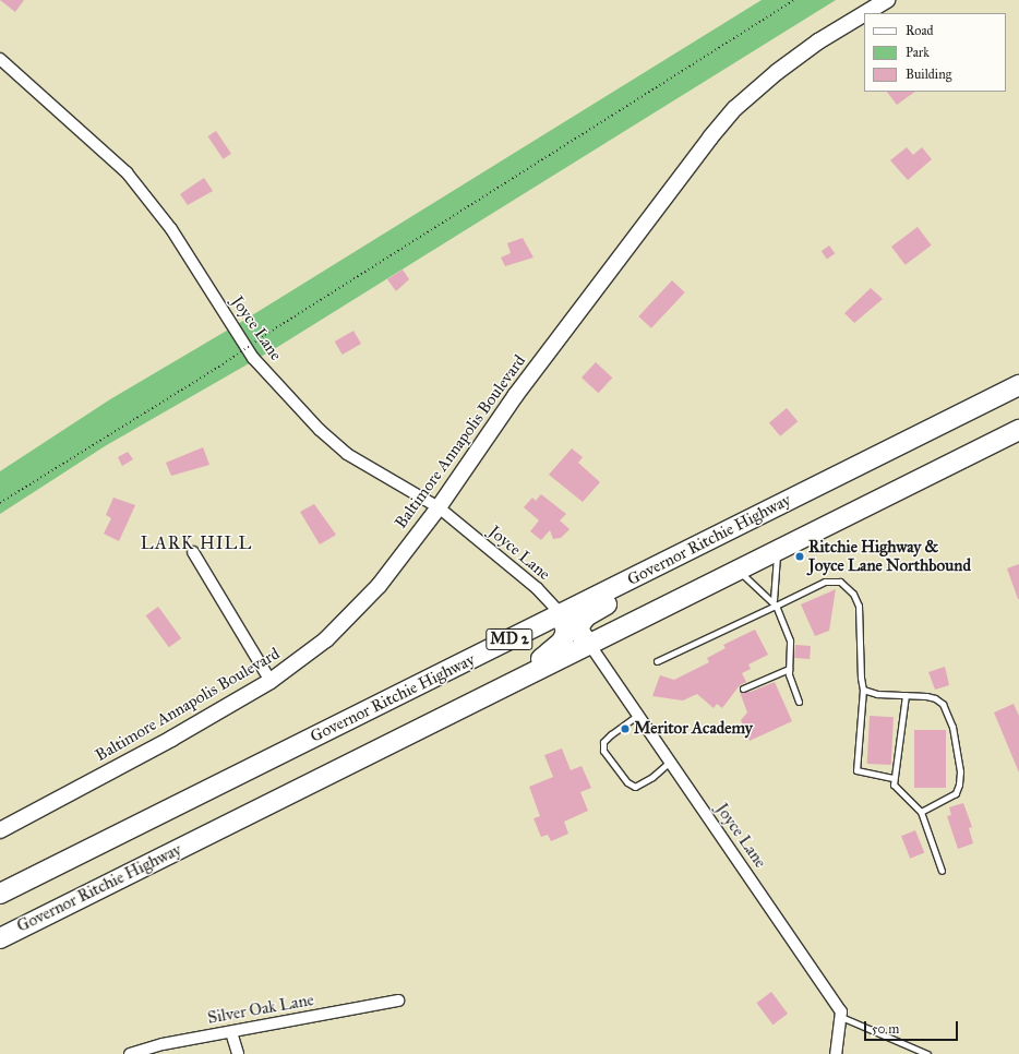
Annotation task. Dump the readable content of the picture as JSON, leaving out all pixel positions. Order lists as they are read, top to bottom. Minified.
{"streets":{"highway":["Governor Ritchie Highway","MD 2"],"street":["Joyce Lane","Baltimore Annapolis Boulevard","Silver Oak Lane"]},"crossings":[["Joyce Lane","Baltimore Annapolis Boulevard"],["Joyce Lane","Governor Ritchie Highway"]],"districts":["LARK HILL"],"places":["Ritchie Highway & Joyce Lane Northbound","Meritor Academy"],"legend":["Road","Park","Building"],"scale_bar":"50 m"}
